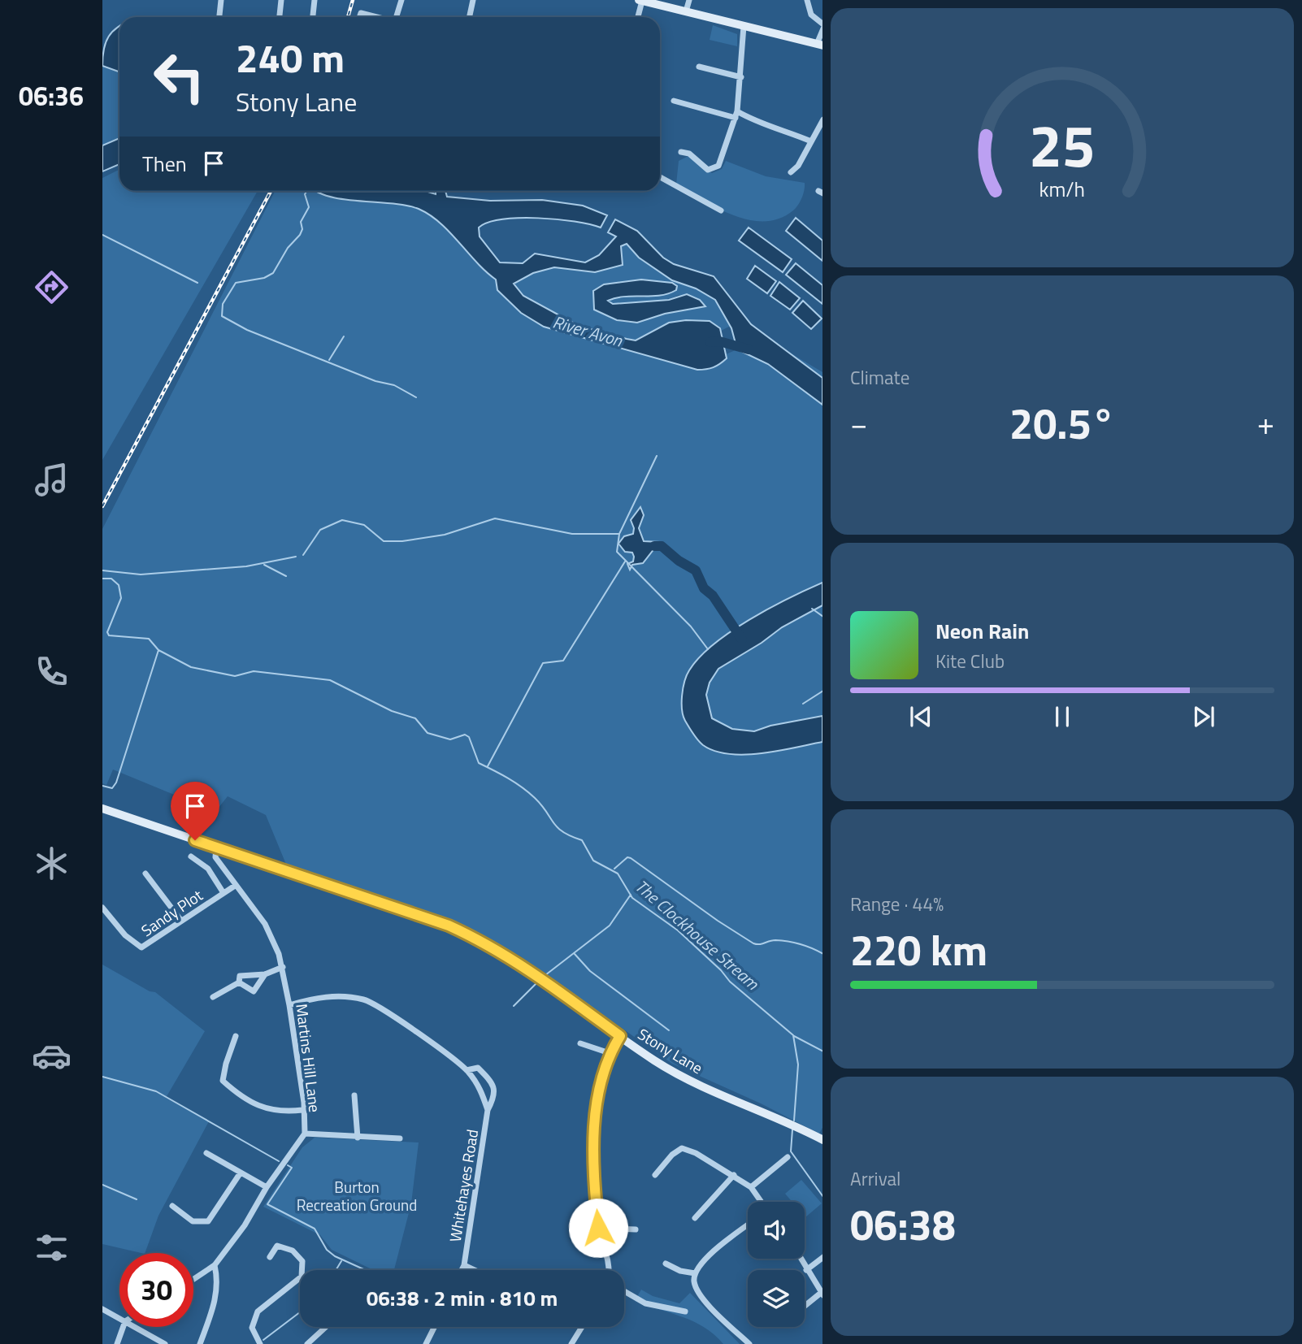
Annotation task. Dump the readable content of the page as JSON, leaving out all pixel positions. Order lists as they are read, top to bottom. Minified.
{"streets":{"main road":["Stony Lane"],"street":["Sandy Plot","Martins Hill Lane","Whitehayes Road"]},"crossings":[["Sandy Plot","Martins Hill Lane"],["Stony Lane","Martins Hill Lane"],["Martins Hill Lane","Whitehayes Road"]],"water":["River Avon","The Clockhouse Stream"],"parks":["Burton Recreation Ground"],"page":{"tabs":"06:36","turn":["240 m","Stony Lane"],"then":"Then","tile":["Climate",["Range · 44%","220 km"],["Arrival","06:38"]],"heat":["−","20.5°","+"],"song":["Neon Rain","Kite Club"],"limit":"30","trip":"06:38 · 2 min · 810 m","gauge":["25","km/h"]}}
